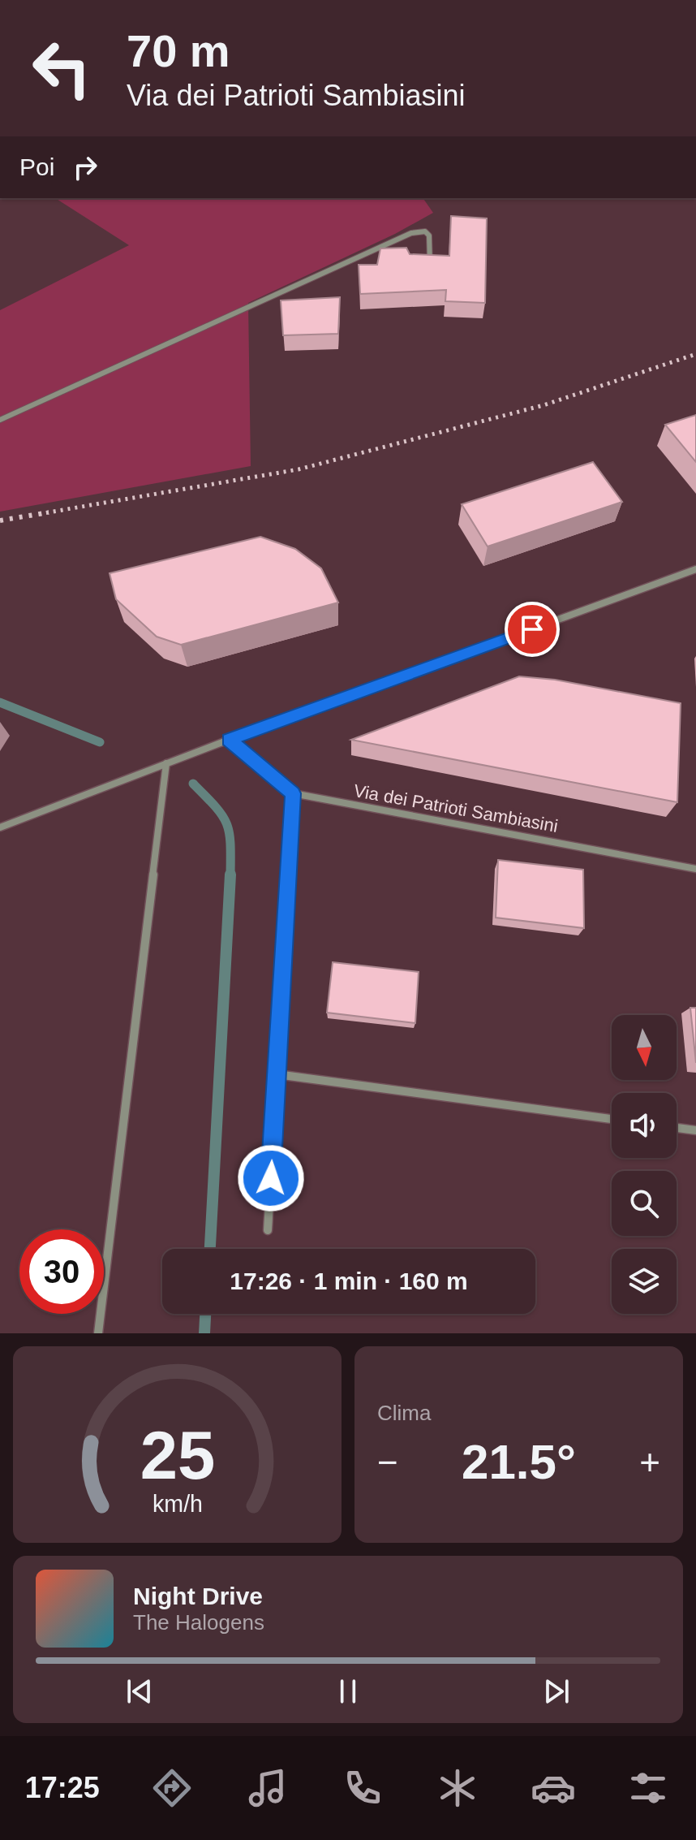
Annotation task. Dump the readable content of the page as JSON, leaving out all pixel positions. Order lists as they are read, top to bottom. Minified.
{"streets":{"street":["Via dei Patrioti Sambiasini"]},"north":"bottom","page":{"turn":["70 m","Via dei Patrioti Sambiasini"],"then":"Poi","limit":"30","trip":"17:26 · 1 min · 160 m","tile":"Clima","heat":["−","21.5°","+"],"song":["Night Drive","The Halogens"],"tabs":"17:25","gauge":["25","km/h"]}}
